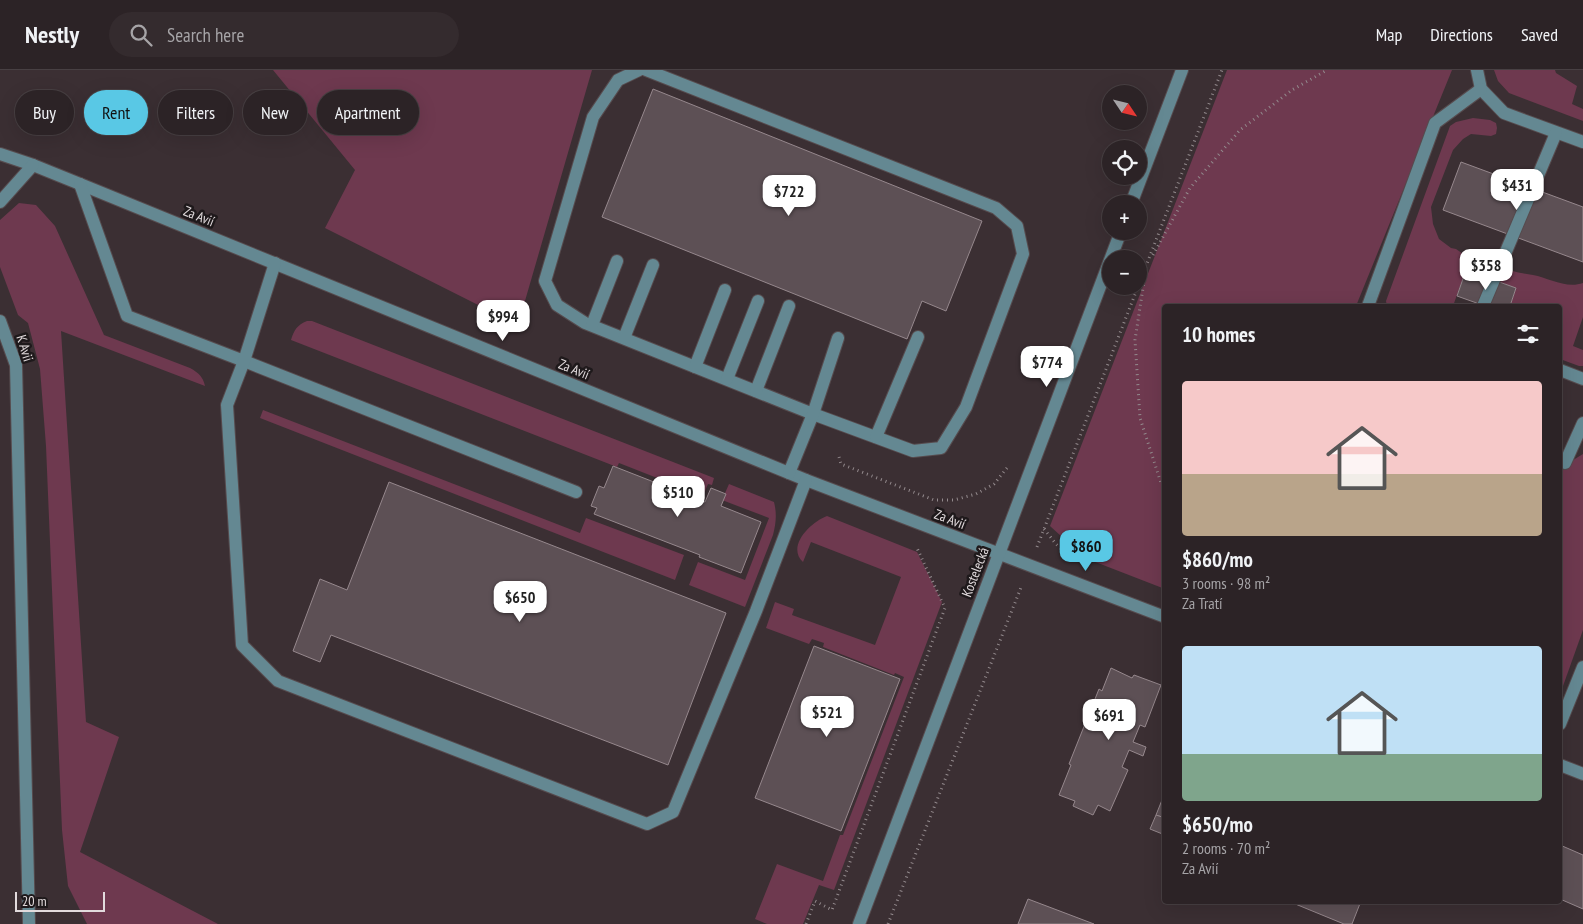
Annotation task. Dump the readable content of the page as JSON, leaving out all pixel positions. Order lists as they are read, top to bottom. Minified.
{"streets":{"street":["Za Avií","K Avii","Kostelecká"]},"crossings":[["Za Avií","Kostelecká"]],"scale_bar":"20 m","north":"bottom right","page":{"header":"Nestly","search":"Search here","nav":["Map","Directions","Saved"],"map_buttons":["+","−"],"chip":["Buy","Rent","Filters","New","Apartment"],"price":["$431","$722","$358","$994","$774","$510","$860","$650","$521","$691"],"heading":"10 homes","list":[{"name":"$860/mo","note":"3 rooms · 98 m² · Za Tratí"},{"name":"$650/mo","note":"2 rooms · 70 m² · Za Avií"}],"scale":"20 m"}}
